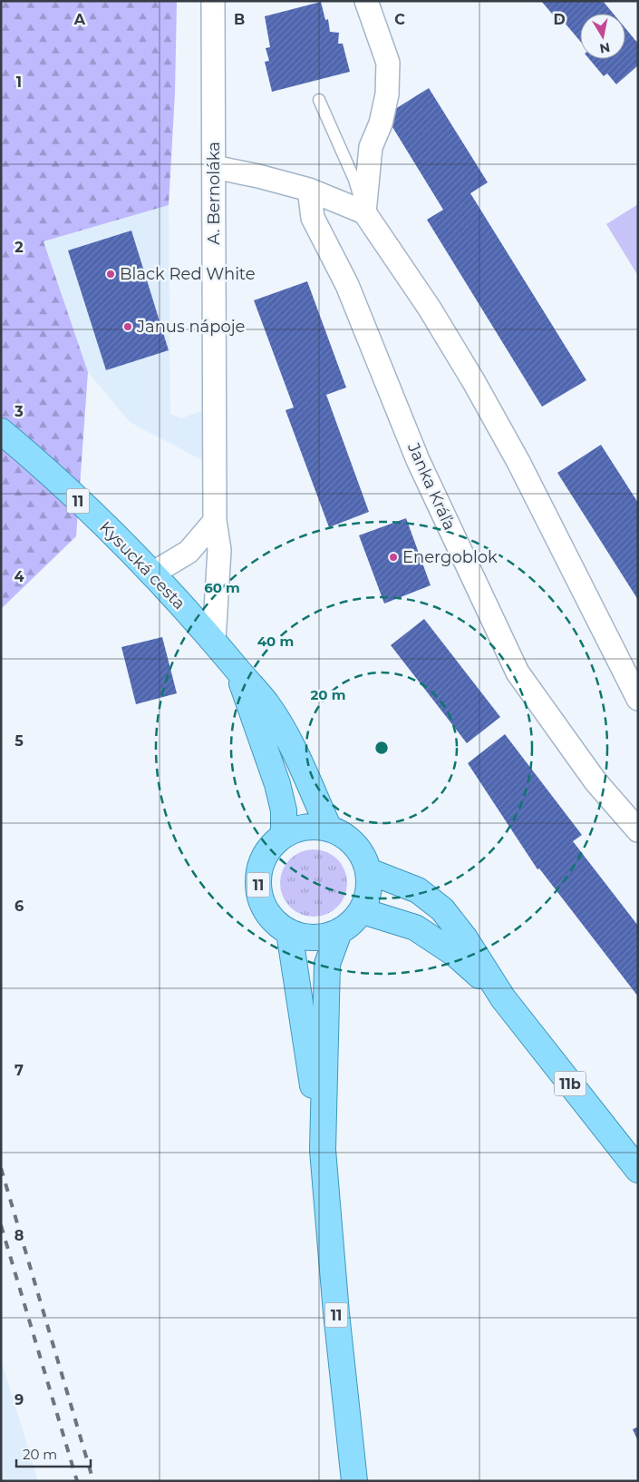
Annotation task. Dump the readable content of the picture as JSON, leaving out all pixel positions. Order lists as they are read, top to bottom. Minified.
{"streets":{"main road":["11","Kysucká cesta","11b"],"street":["A. Bernoláka","Janka Kráľa"]},"crossings":[["A. Bernoláka","Kysucká cesta"],["11","Kysucká cesta"],["11","11b"],["Kysucká cesta","11b"]],"places":["Black Red White","Janus nápoje","Energoblok"],"scale_bar":"20 m","north":"bottom","grid":{"columns":["A","B","C","D"],"rows":["1","2","3","4","5","6","7","8","9"]},"rings":["60 m","40 m","20 m"]}
